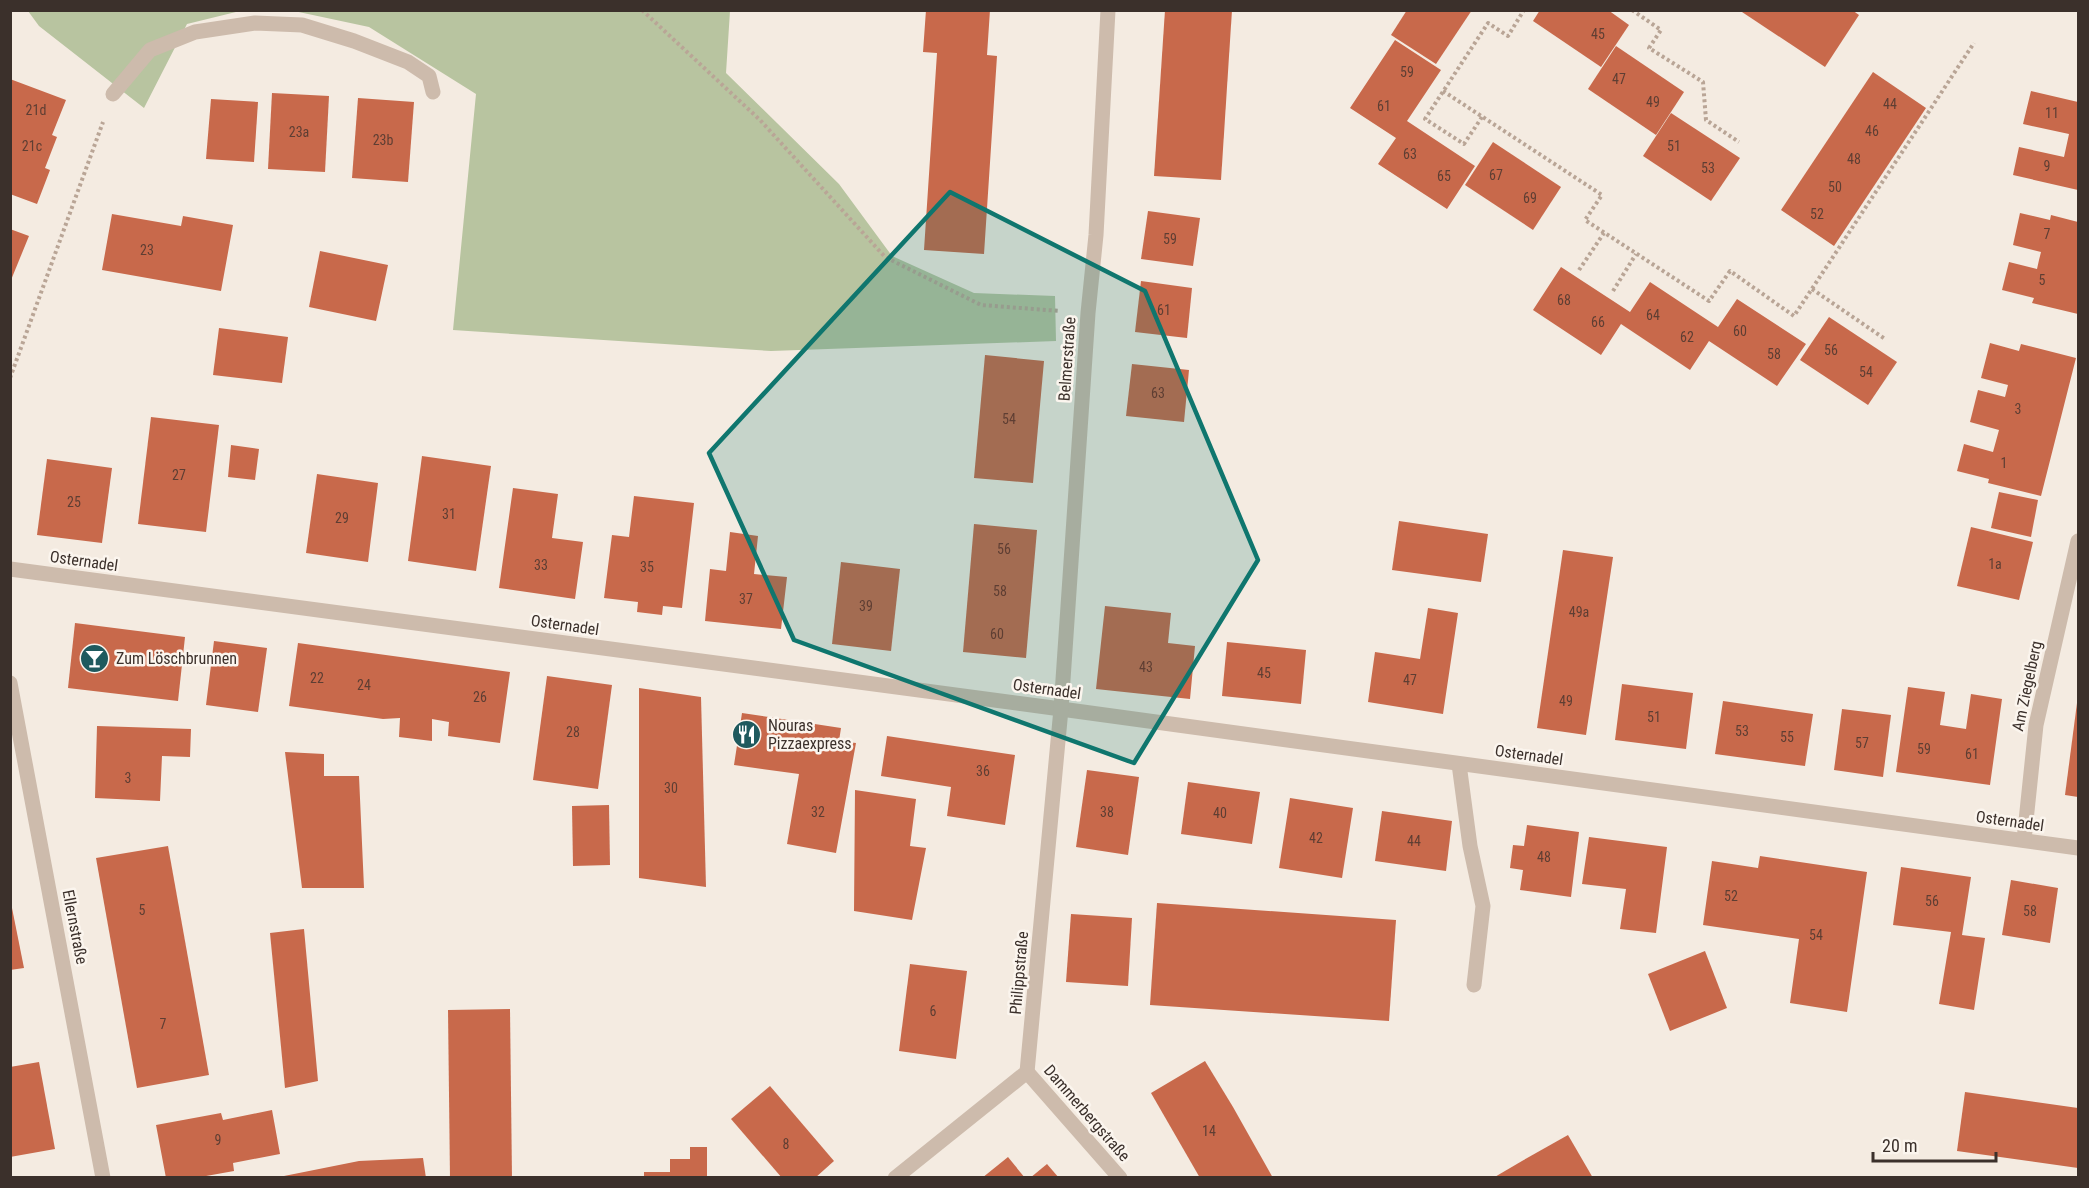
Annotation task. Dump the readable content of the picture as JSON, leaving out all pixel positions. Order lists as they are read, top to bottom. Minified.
{"streets":{"street":["Belmerstraße","Osternadel","Am Ziegelberg","Ellernstraße","Philippstraße","Dammerbergstraße"]},"crossings":[["Belmerstraße","Osternadel"],["Belmerstraße","Philippstraße"],["Osternadel","Am Ziegelberg"],["Osternadel","Philippstraße"],["Philippstraße","Dammerbergstraße"]],"places":{"bar":["Zum Löschbrunnen"],"restaurant":["Nouras Pizzaexpress"]},"house_numbers":["45","59","47","49","44","61","21d","11","46","23a","23b","21c","51","63","48","9","53","67","65","50","69","52","7","59","23","5","68","61","64","66","60","62","56","58","54","63","3","54","1","27","25","31","29","56","1a","33","35","58","37","39","49a","60","43","45","22","47","24","26","49","51","53","28","55","57","59","61","36","3","30","32","38","40","42","44","48","52","56","5","58","54","6","7","14","9","8"],"scale_bar":"20 m"}
